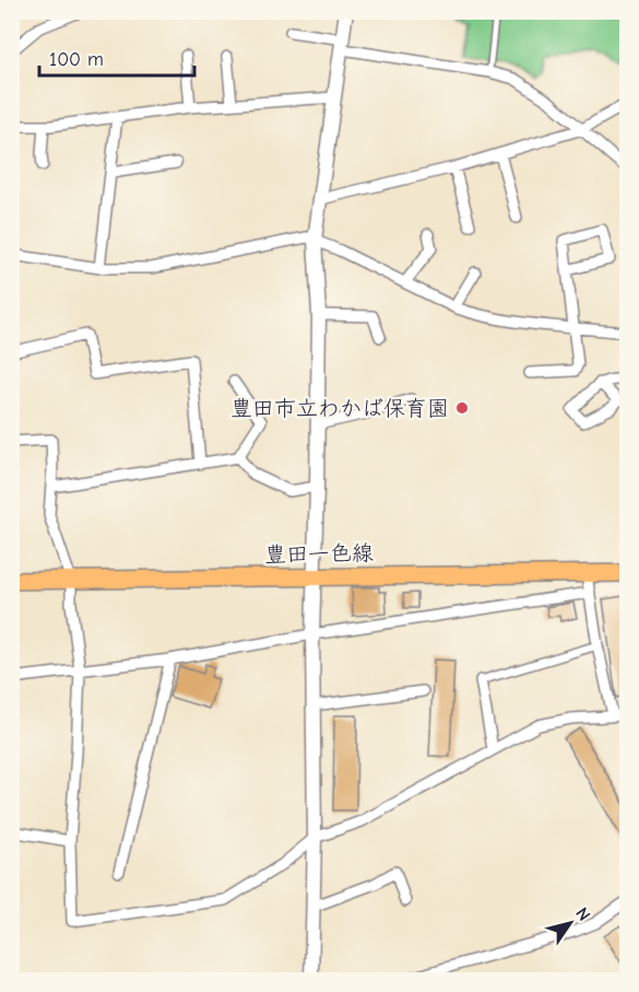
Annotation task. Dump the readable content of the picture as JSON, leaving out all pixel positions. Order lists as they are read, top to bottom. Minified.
{"streets":{"main road":["豊田一色線"]},"places":["豊田市立わかば保育園"],"scale_bar":"100 m","north":"top right"}
